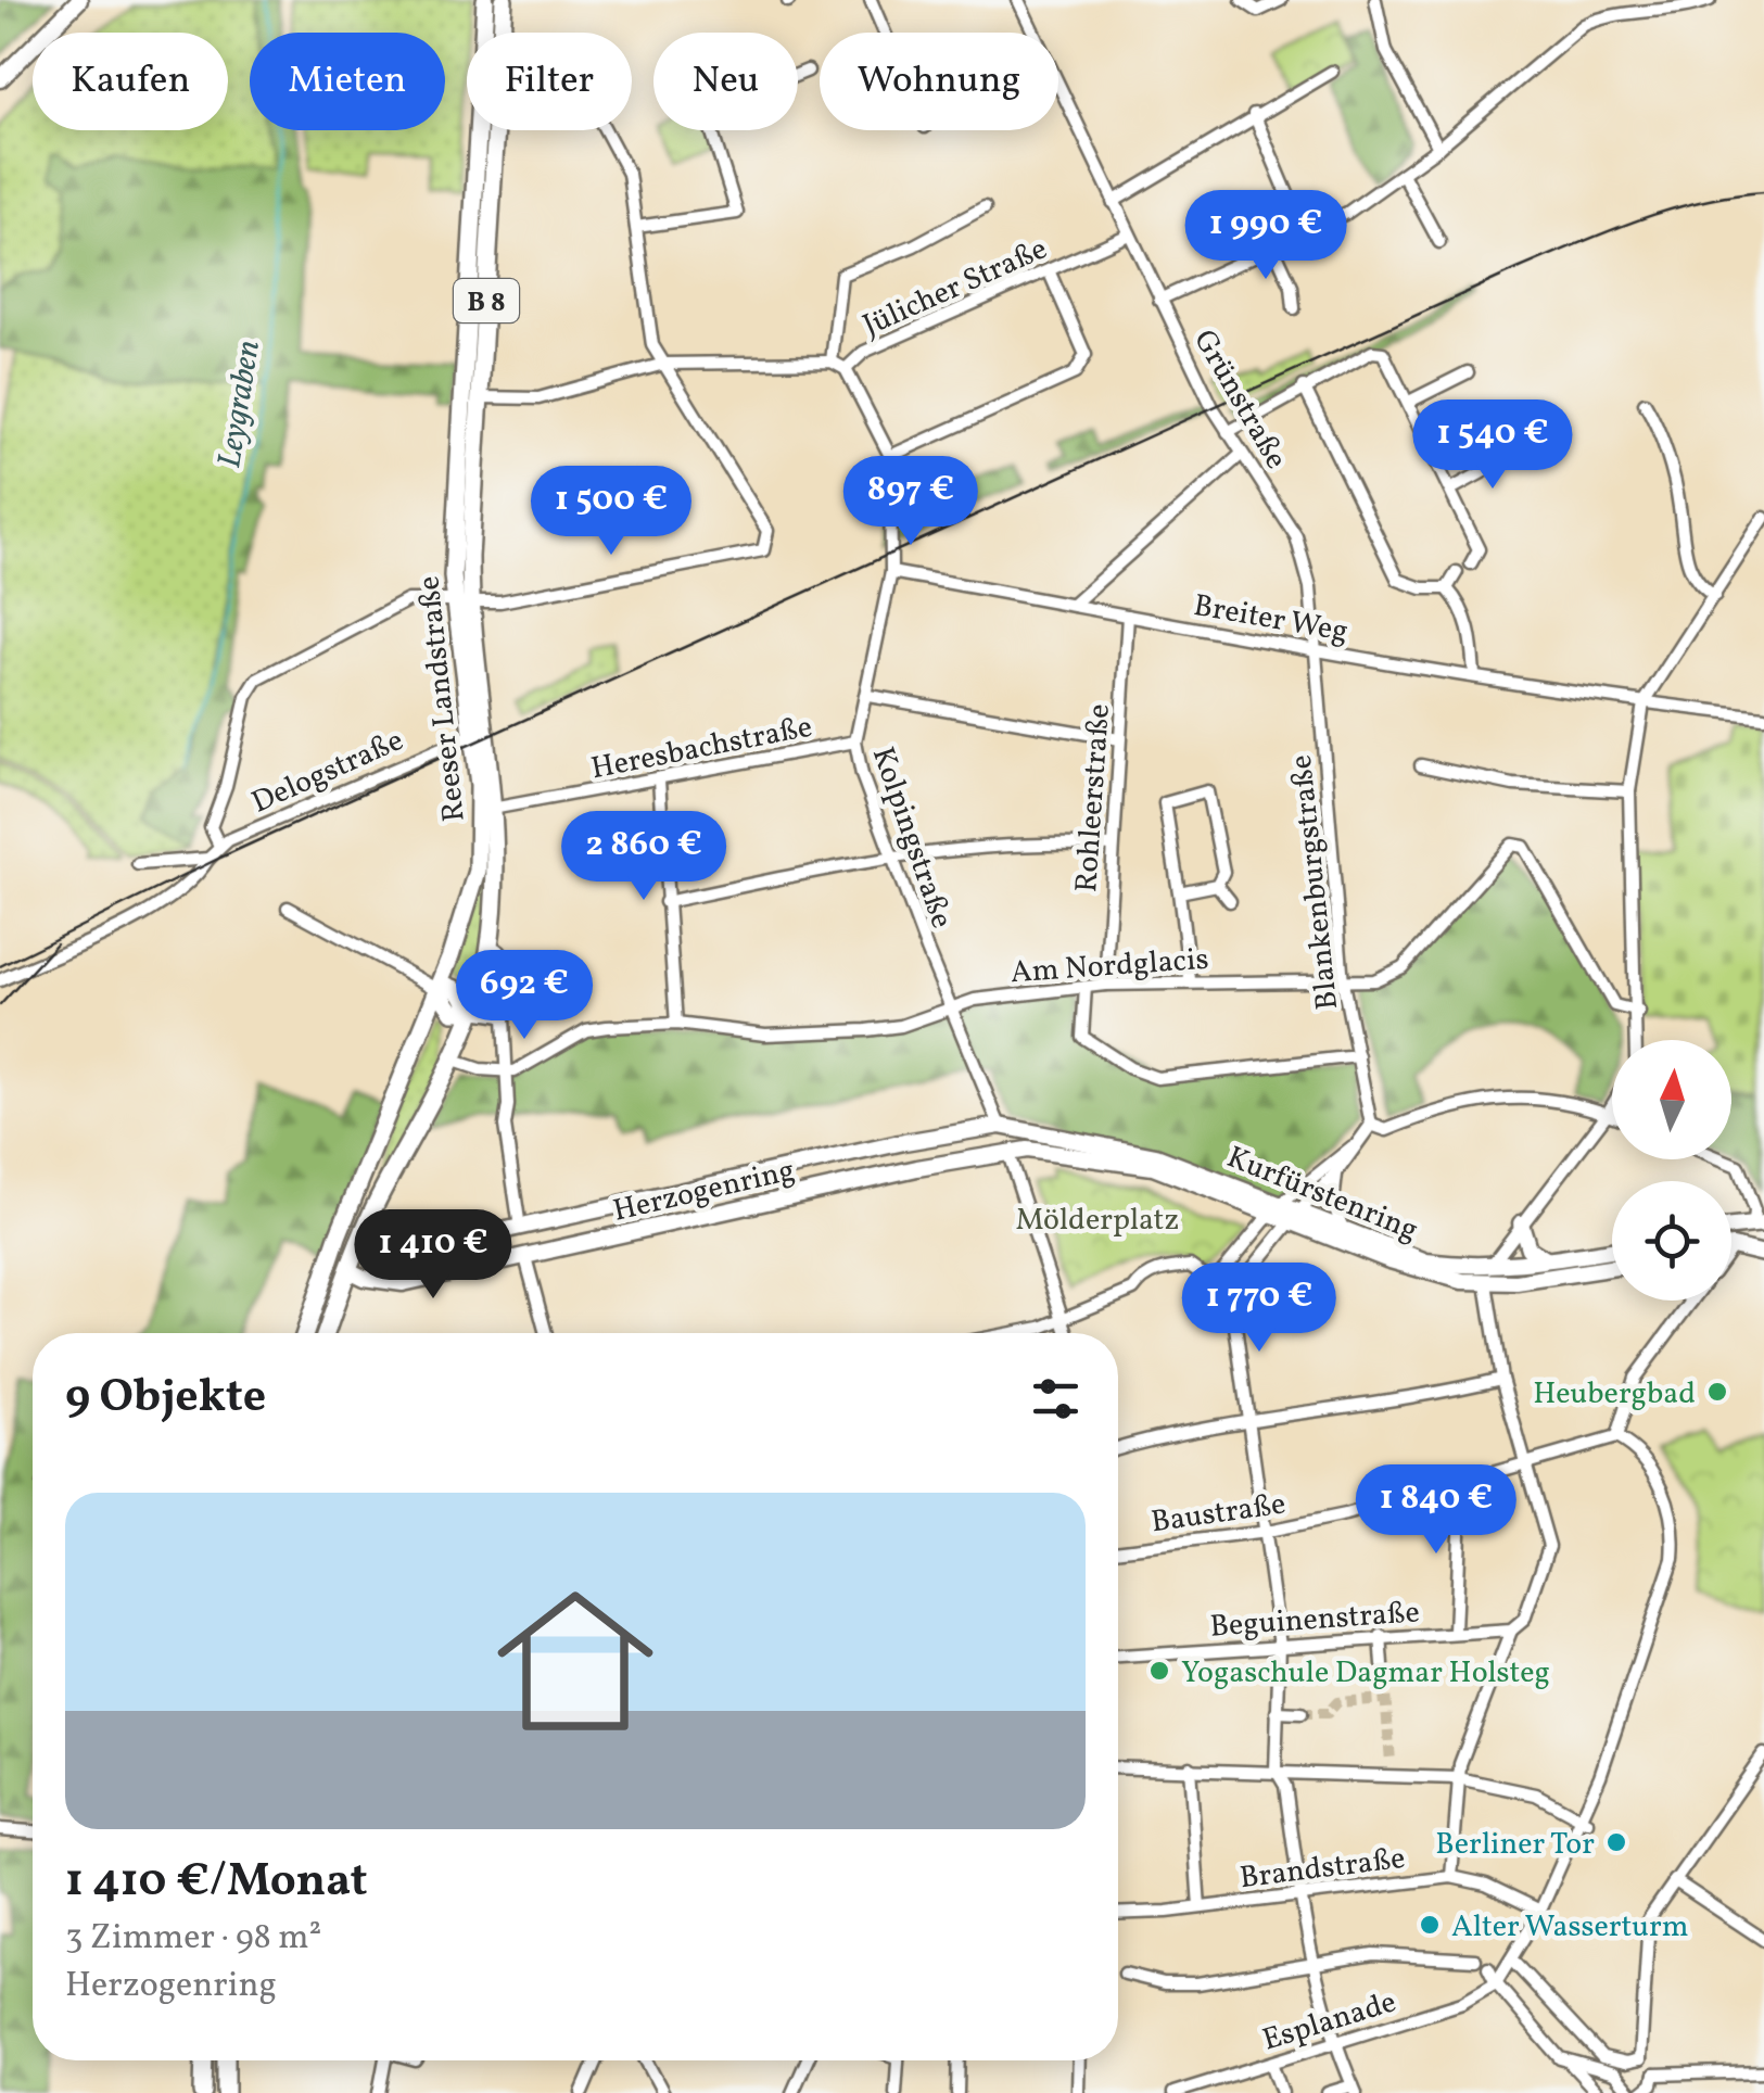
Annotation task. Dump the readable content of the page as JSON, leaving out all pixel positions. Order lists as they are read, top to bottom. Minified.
{"streets":{"main road":["B 8","Reeser Landstraße","Herzogenring","Kurfürstenring"],"street":["Jülicher Straße","Grünstraße","Breiter Weg","Heresbachstraße","Delogstraße","Rohleerstraße","Kolpingstraße","Blankenburgstraße","Am Nordglacis","Baustraße","Beguinenstraße","Brandstraße","Esplanade"]},"crossings":[["Jülicher Straße","Grünstraße"],["Jülicher Straße","Reeser Landstraße"],["Jülicher Straße","Kolpingstraße"],["B 8","Reeser Landstraße"],["B 8","Herzogenring"],["Grünstraße","Breiter Weg"],["Grünstraße","Blankenburgstraße"],["Breiter Weg","Rohleerstraße"],["Breiter Weg","Kolpingstraße"],["Breiter Weg","Blankenburgstraße"],["Reeser Landstraße","Heresbachstraße"],["Reeser Landstraße","Delogstraße"],["Reeser Landstraße","Herzogenring"],["Heresbachstraße","Kolpingstraße"],["Rohleerstraße","Am Nordglacis"],["Kolpingstraße","Am Nordglacis"],["Kolpingstraße","Herzogenring"],["Kolpingstraße","Kurfürstenring"],["Blankenburgstraße","Am Nordglacis"],["Herzogenring","Kurfürstenring"]],"water":["Leygraben"],"parks":["Mölderplatz"],"places":["Heubergbad","Yogaschule Dagmar Holsteg","Berliner Tor","Alter Wasserturm"],"north":"top","page":{"chip":["Kaufen","Mieten","Filter","Neu","Wohnung"],"price":["1 990 €","1 540 €","897 €","1 500 €","2 860 €","692 €","1 410 €","1 770 €","1 840 €"],"heading":"9 Objekte","list":[{"name":"1 410 €/Monat","note":"3 Zimmer · 98 m² · Herzogenring"}]}}
